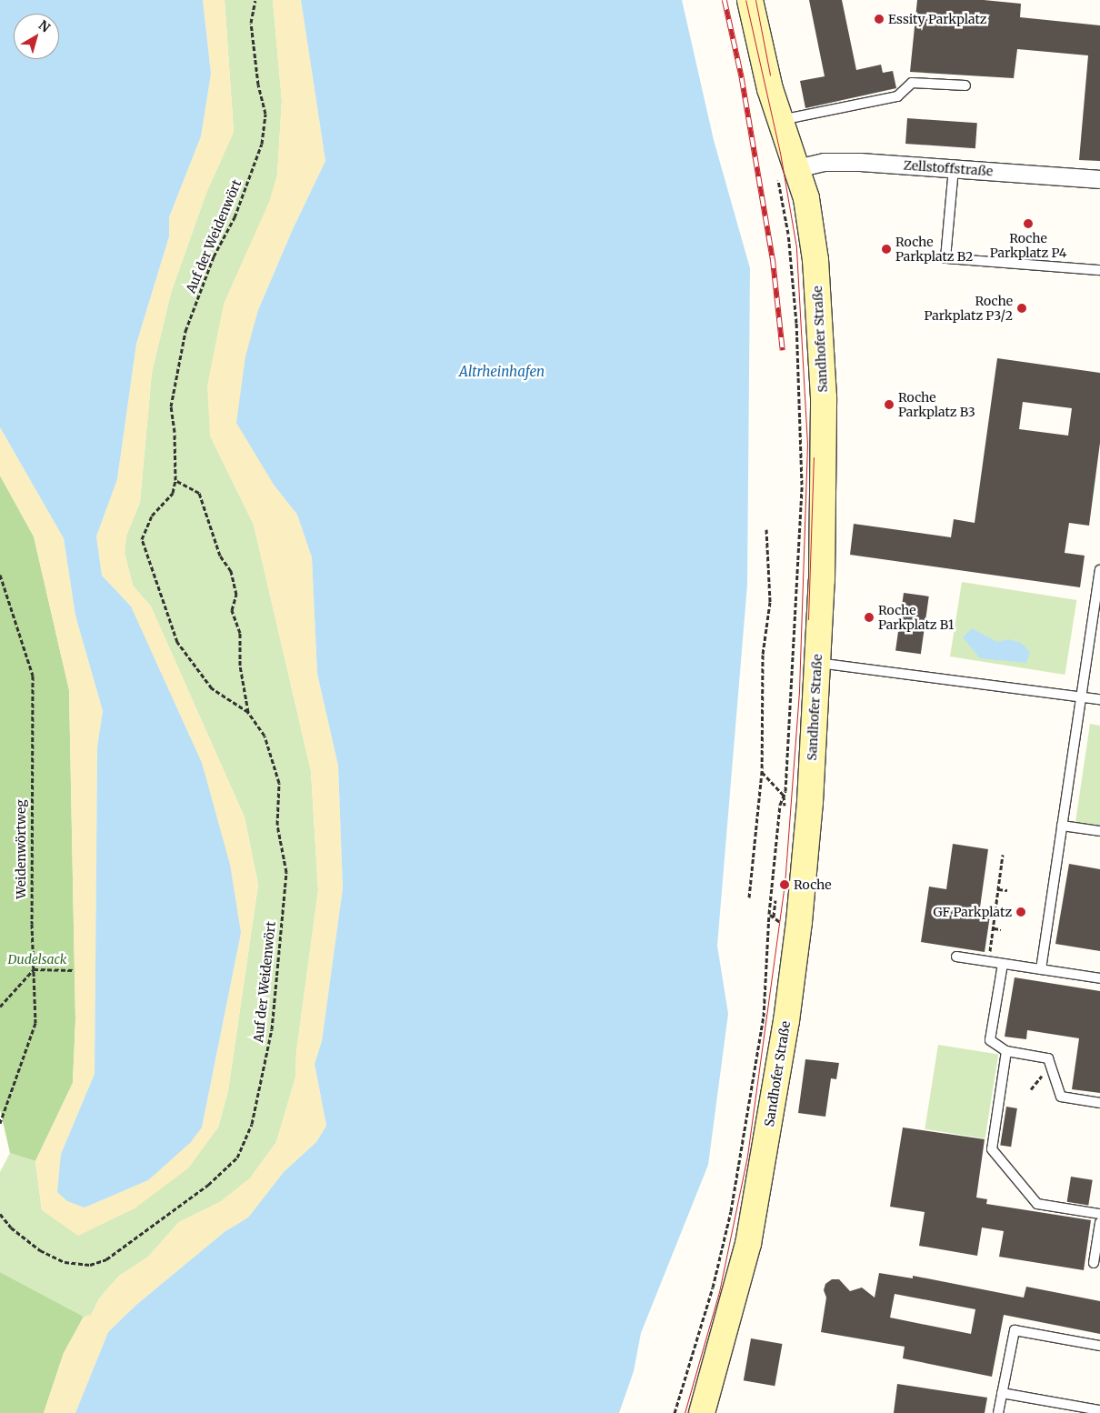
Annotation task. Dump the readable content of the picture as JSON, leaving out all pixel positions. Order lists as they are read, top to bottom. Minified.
{"streets":{"street":["Zellstoffstraße","Sandhofer Straße"],"path":["Auf der Weidenwört","Weidenwörtweg"]},"crossings":[["Zellstoffstraße","Sandhofer Straße"]],"water":["Altrheinhafen"],"parks":["Dudelsack"],"places":["Essity Parkplatz","Roche Parkplatz P4","Roche Parkplatz B2","Roche Parkplatz P3/2","Roche Parkplatz B3","Roche Parkplatz B1","Roche","GF Parkplatz"],"north":"top right"}
